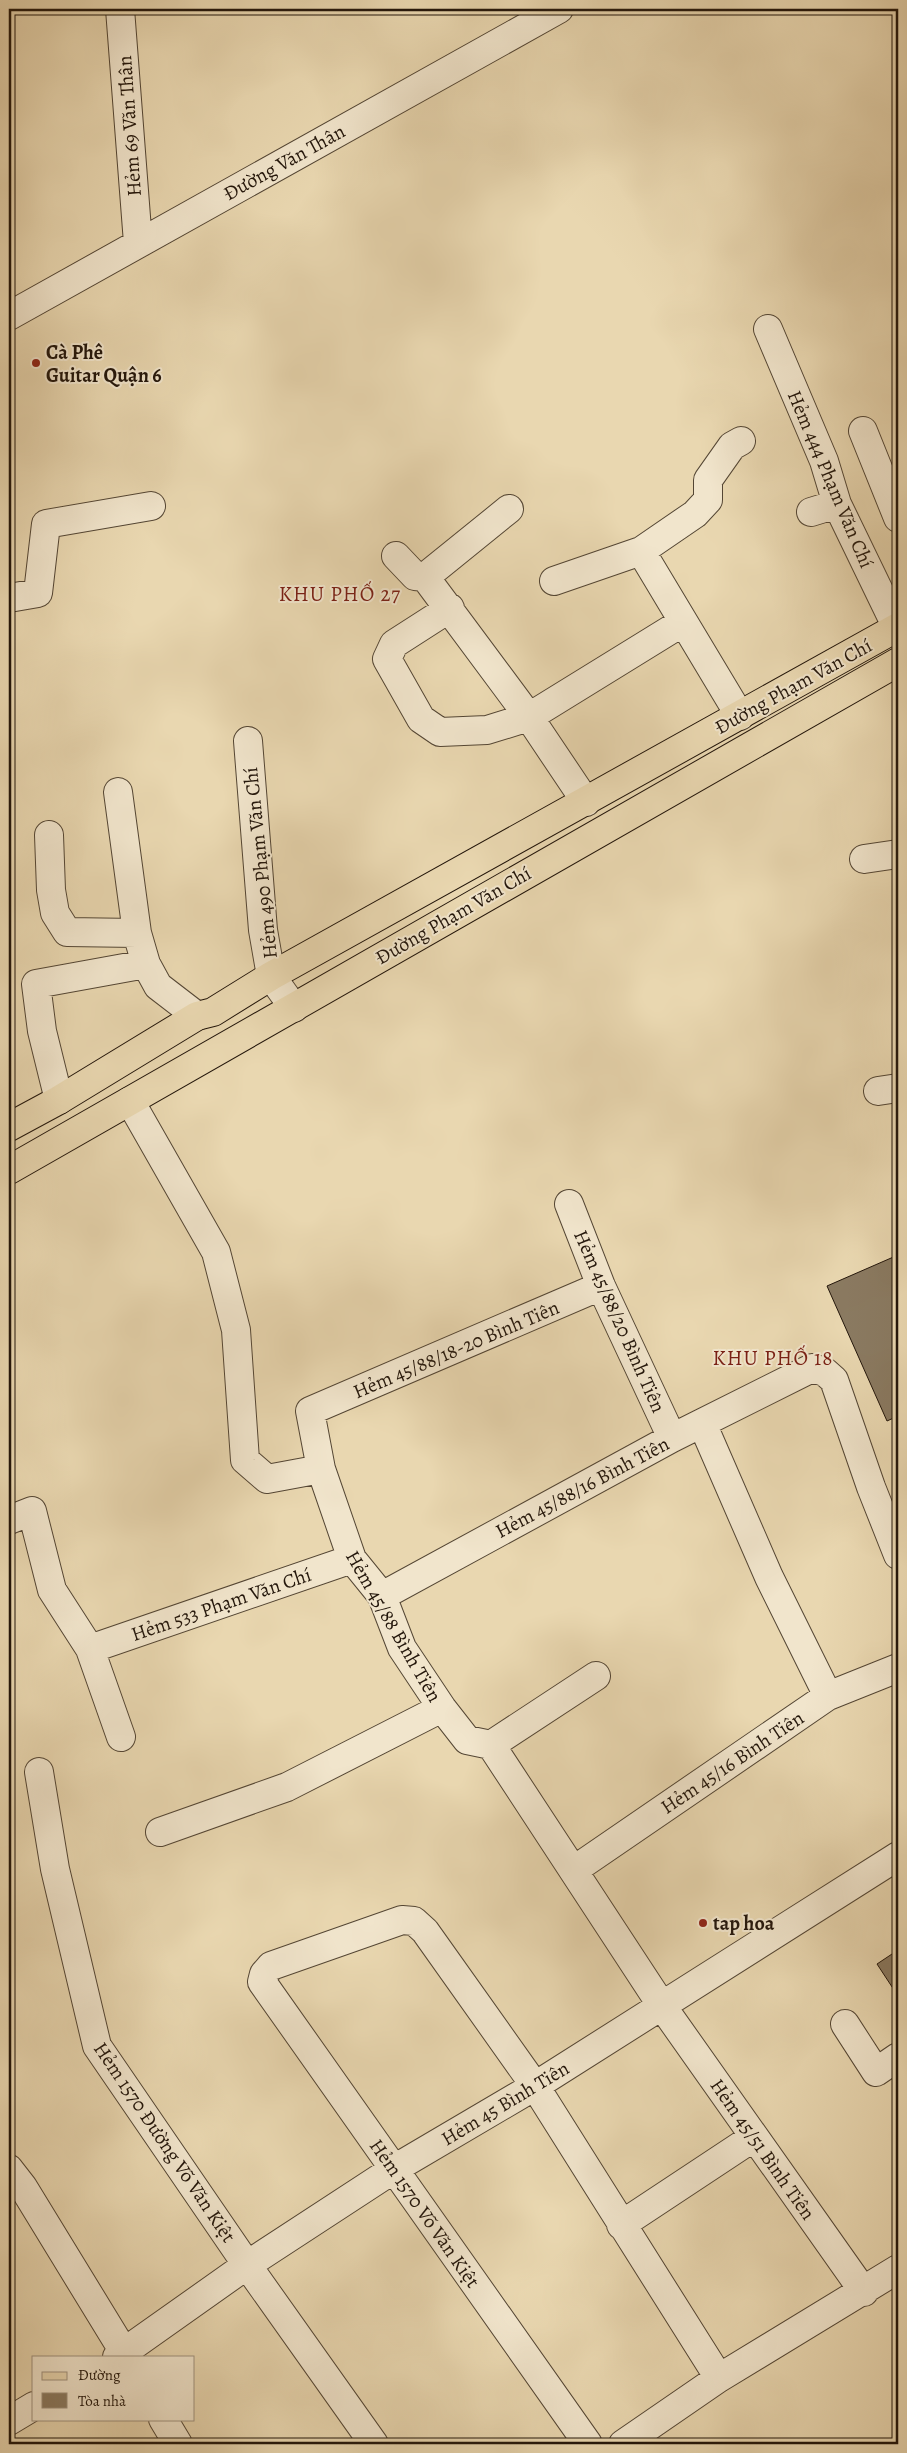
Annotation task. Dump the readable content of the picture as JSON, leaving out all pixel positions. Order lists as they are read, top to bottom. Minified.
{"streets":{"main road":["Đường Phạm Văn Chí"],"street":["Hẻm 69 Văn Thân","Đường Văn Thân","Hẻm 444 Phạm Văn Chí","Hẻm 490 Phạm Văn Chí","Hẻm 45/88/20 Bình Tiên","Hẻm 45/88/18-20 Bình Tiên","Hẻm 45/88/16 Bình Tiên","Hẻm 533 Phạm Văn Chí","Hẻm 45/88 Bình Tiên","Hẻm 45/16 Bình Tiên","Hẻm 45 Bình Tiên","Hẻm 1570 Đường Võ Văn Kiệt","Hẻm 45/51 Bình Tiên","Hẻm 1570 Võ Văn Kiệt"]},"crossings":[["Hẻm 69 Văn Thân","Đường Văn Thân"],["Hẻm 444 Phạm Văn Chí","Đường Phạm Văn Chí"],["Đường Phạm Văn Chí","Hẻm 490 Phạm Văn Chí"],["Hẻm 45/88/20 Bình Tiên","Hẻm 45/88/18-20 Bình Tiên"],["Hẻm 45/88/20 Bình Tiên","Hẻm 45/88/16 Bình Tiên"],["Hẻm 45/88/18-20 Bình Tiên","Hẻm 45/88 Bình Tiên"],["Hẻm 45/88/16 Bình Tiên","Hẻm 45/88 Bình Tiên"],["Hẻm 533 Phạm Văn Chí","Hẻm 45/88 Bình Tiên"],["Hẻm 45 Bình Tiên","Hẻm 1570 Đường Võ Văn Kiệt"],["Hẻm 45 Bình Tiên","Hẻm 45/51 Bình Tiên"],["Hẻm 45 Bình Tiên","Hẻm 1570 Võ Văn Kiệt"]],"districts":["KHU PHỐ 27","KHU PHỐ 18"],"places":["Cà Phê Guitar Quận 6","tap hoa"],"legend":["Đường","Tòa nhà"]}
